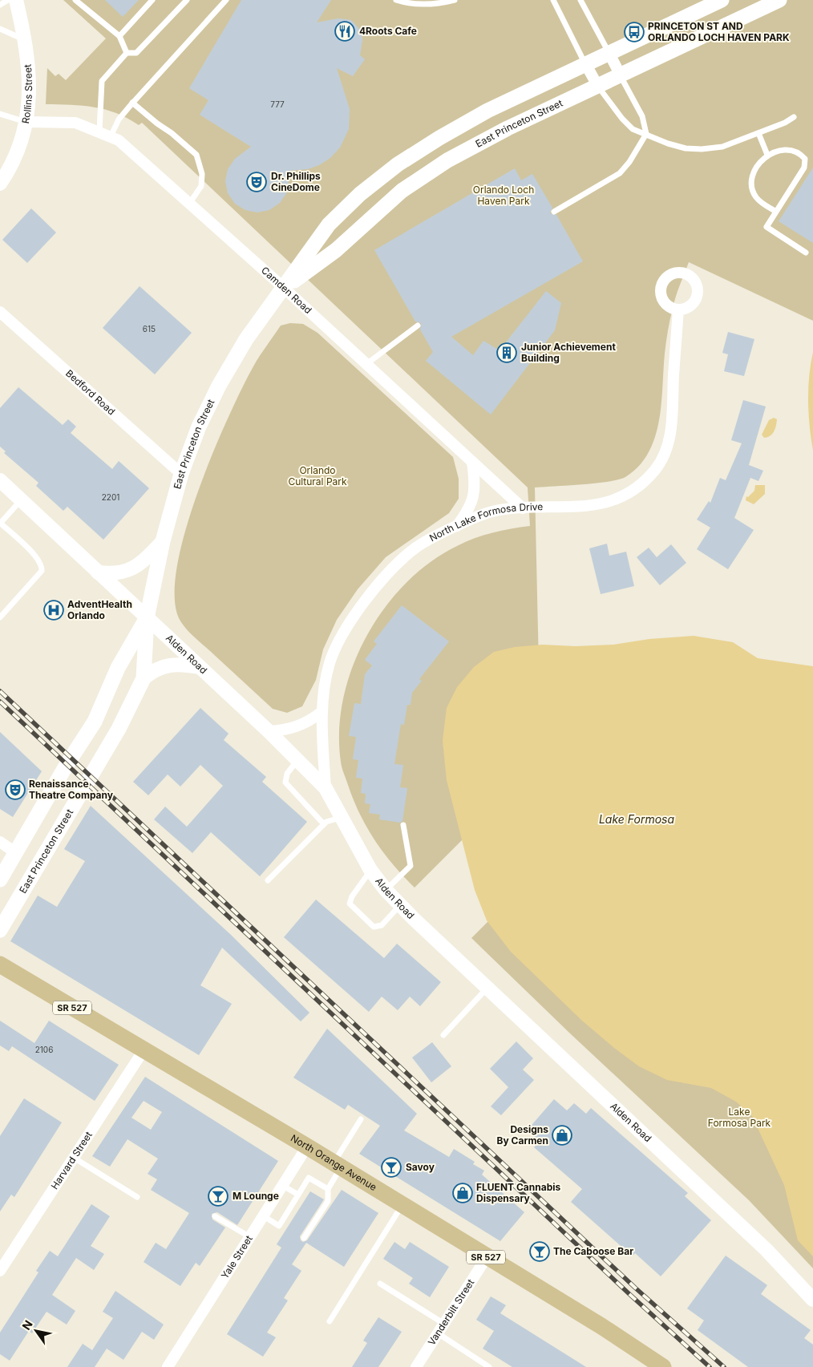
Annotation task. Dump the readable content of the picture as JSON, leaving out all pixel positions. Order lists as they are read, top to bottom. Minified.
{"streets":{"main road":["East Princeton Street","SR 527","North Orange Avenue"],"street":["Rollins Street","Camden Road","Bedford Road","North Lake Formosa Drive","Alden Road","Harvard Street","Yale Street","Vanderbilt Street"]},"crossings":[["Rollins Street","Camden Road"],["East Princeton Street","Camden Road"],["East Princeton Street","Bedford Road"],["East Princeton Street","Alden Road"],["Camden Road","North Lake Formosa Drive"],["North Lake Formosa Drive","Alden Road"],["Harvard Street","North Orange Avenue"],["North Orange Avenue","Yale Street"],["North Orange Avenue","Vanderbilt Street"]],"water":["Lake Formosa"],"parks":["Orlando Loch Haven Park","Orlando Cultural Park","Lake Formosa Park"],"places":{"restaurant":["4Roots Cafe"],"bus stop":["PRINCETON ST AND ORLANDO LOCH HAVEN PARK"],"theatre":["Dr. Phillips CineDome","Renaissance Theatre Company"],"building":["Junior Achievement Building"],"hospital":["AdventHealth Orlando"],"shop":["Designs By Carmen","FLUENT Cannabis Dispensary"],"bar":["Savoy","M Lounge","The Caboose Bar"]},"house_numbers":["777","615","2201","2106"],"north":"top left"}
